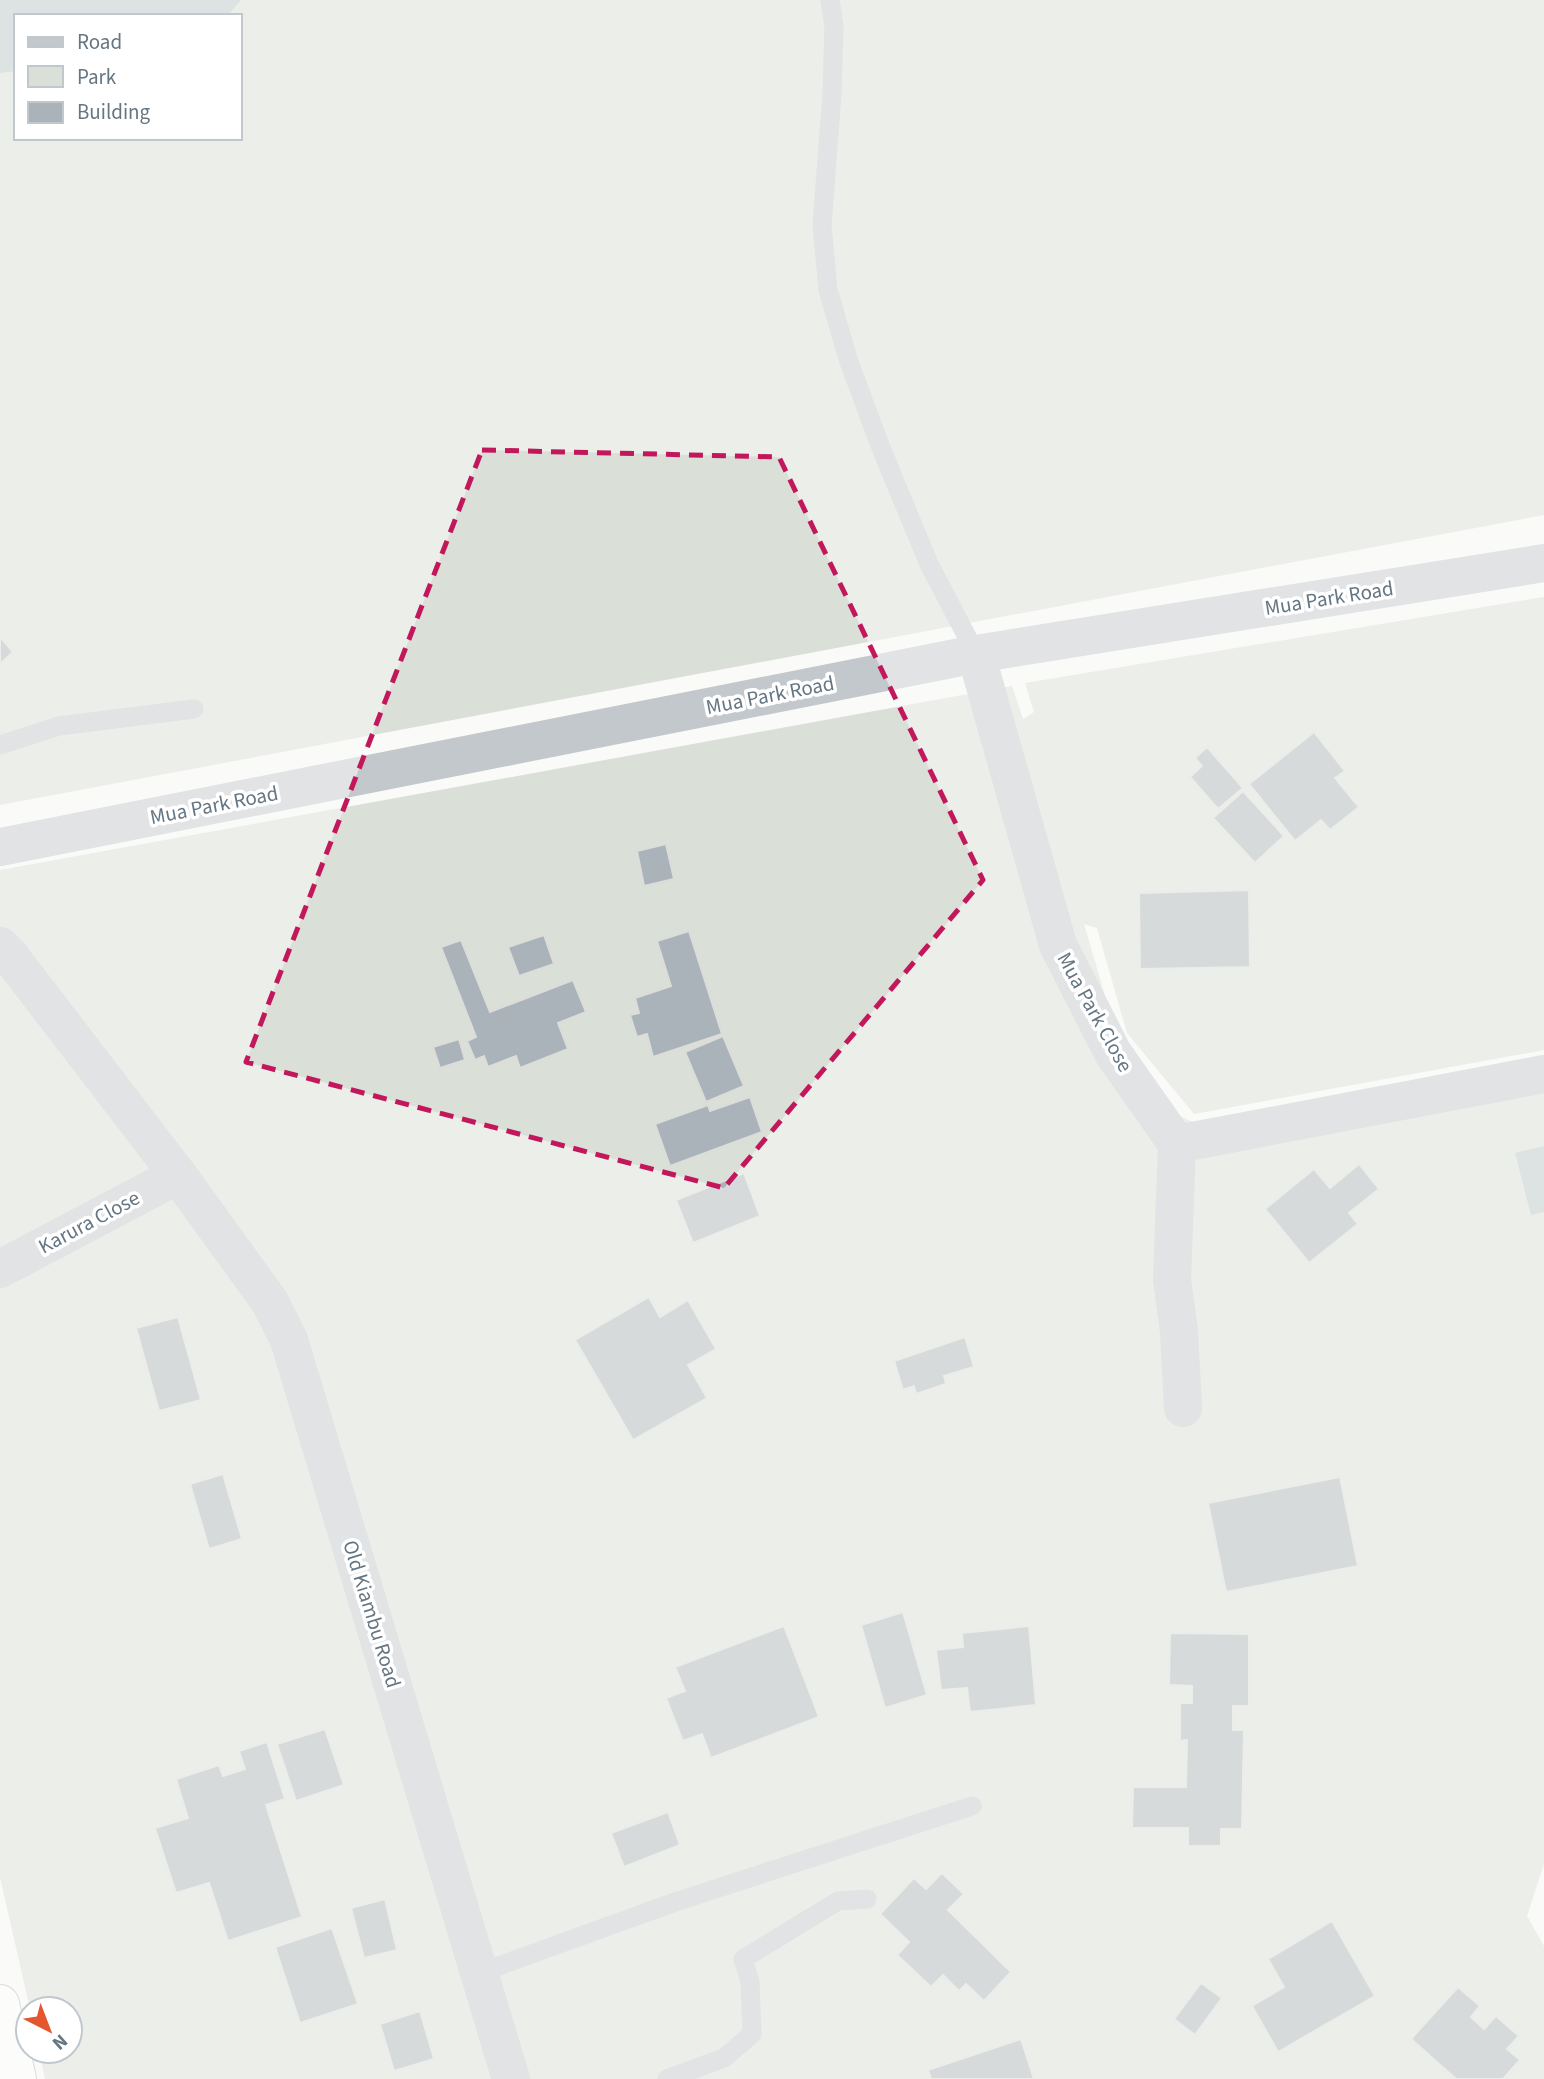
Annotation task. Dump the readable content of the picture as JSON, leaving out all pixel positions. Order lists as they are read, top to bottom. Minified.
{"streets":{"street":["Mua Park Road","Mua Park Close","Karura Close","Old Kiambu Road"]},"crossings":[["Mua Park Road","Mua Park Close"],["Karura Close","Old Kiambu Road"]],"legend":["Road","Park","Building"],"north":"bottom right"}
